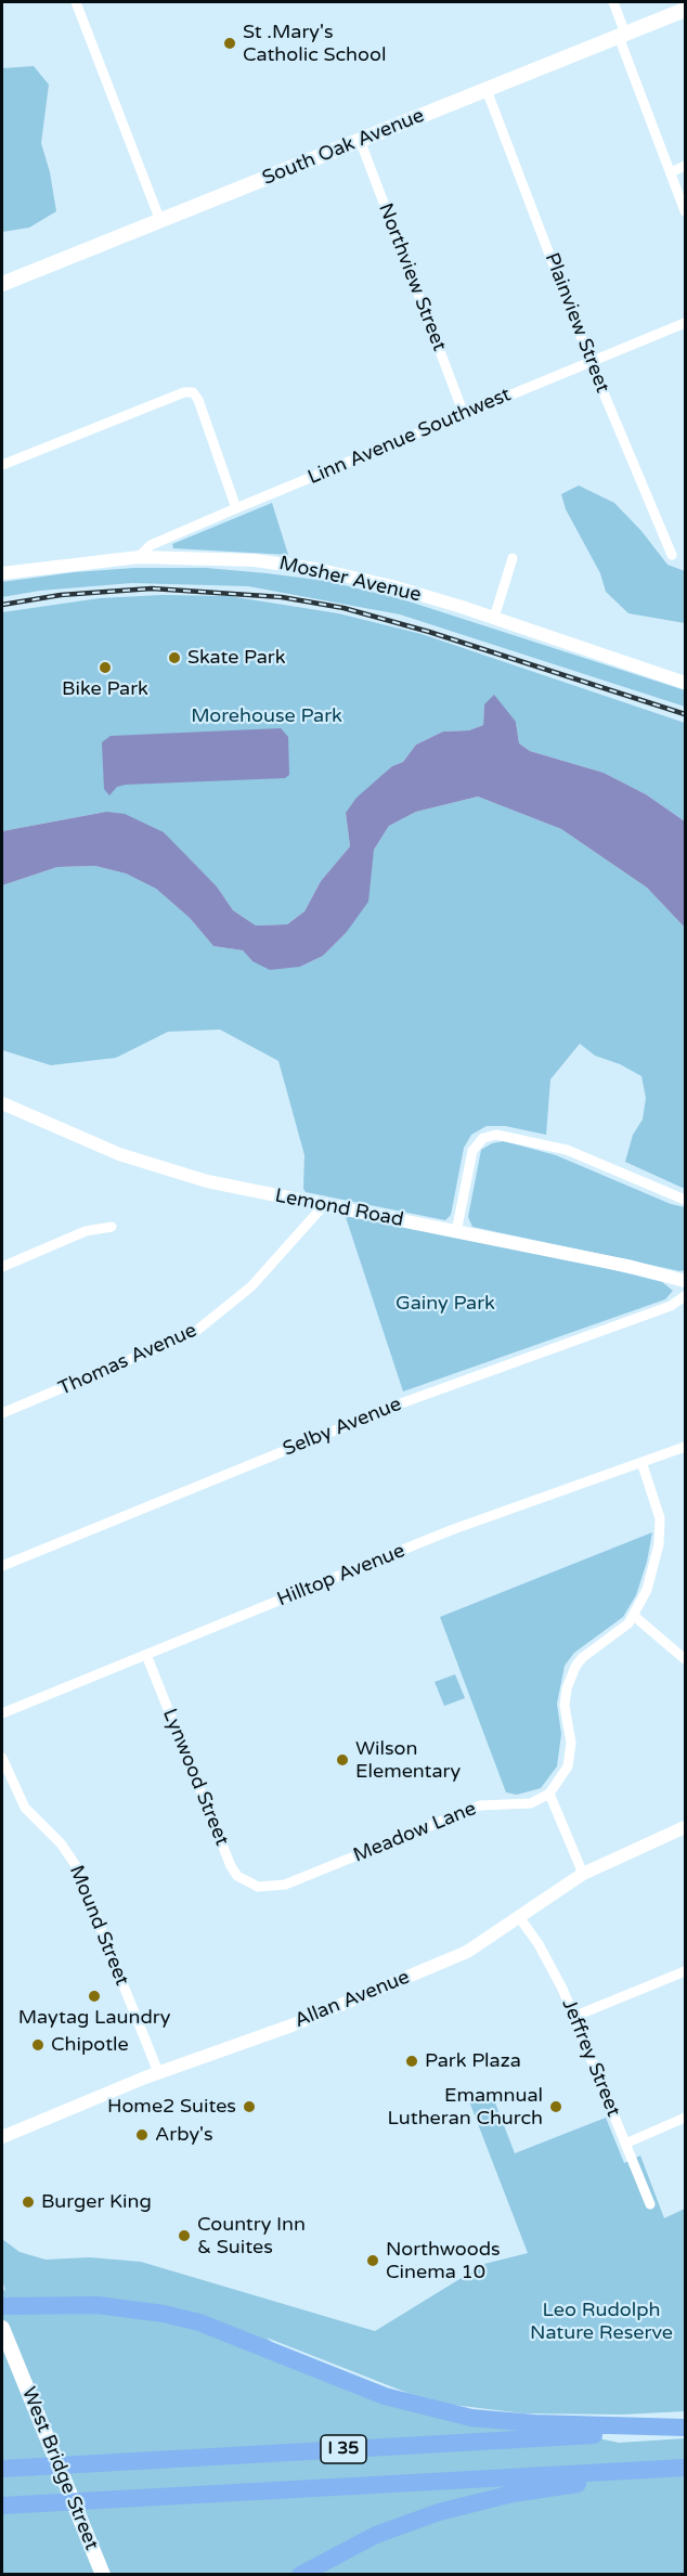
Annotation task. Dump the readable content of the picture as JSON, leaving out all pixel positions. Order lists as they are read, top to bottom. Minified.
{"streets":{"highway":["I 35"],"main road":["South Oak Avenue","West Bridge Street"],"street":["Northview Street","Plainview Street","Linn Avenue Southwest","Mosher Avenue","Lemond Road","Thomas Avenue","Selby Avenue","Hilltop Avenue","Lynwood Street","Meadow Lane","Mound Street","Allan Avenue","Jeffrey Street"]},"crossings":[["South Oak Avenue","Northview Street"],["South Oak Avenue","Plainview Street"],["Northview Street","Linn Avenue Southwest"],["Plainview Street","Linn Avenue Southwest"],["Linn Avenue Southwest","Mosher Avenue"],["Lemond Road","Thomas Avenue"],["Hilltop Avenue","Lynwood Street"],["Lynwood Street","Meadow Lane"],["Mound Street","Allan Avenue"],["Allan Avenue","Jeffrey Street"]],"parks":["Morehouse Park","Gainy Park","Leo Rudolph Nature Reserve"],"places":["St .Mary's Catholic School","Skate Park","Bike Park","Wilson Elementary","Maytag Laundry","Chipotle","Park Plaza","Home2 Suites","Emamnual Lutheran Church","Arby's","Burger King","Country Inn & Suites","Northwoods Cinema 10"]}
